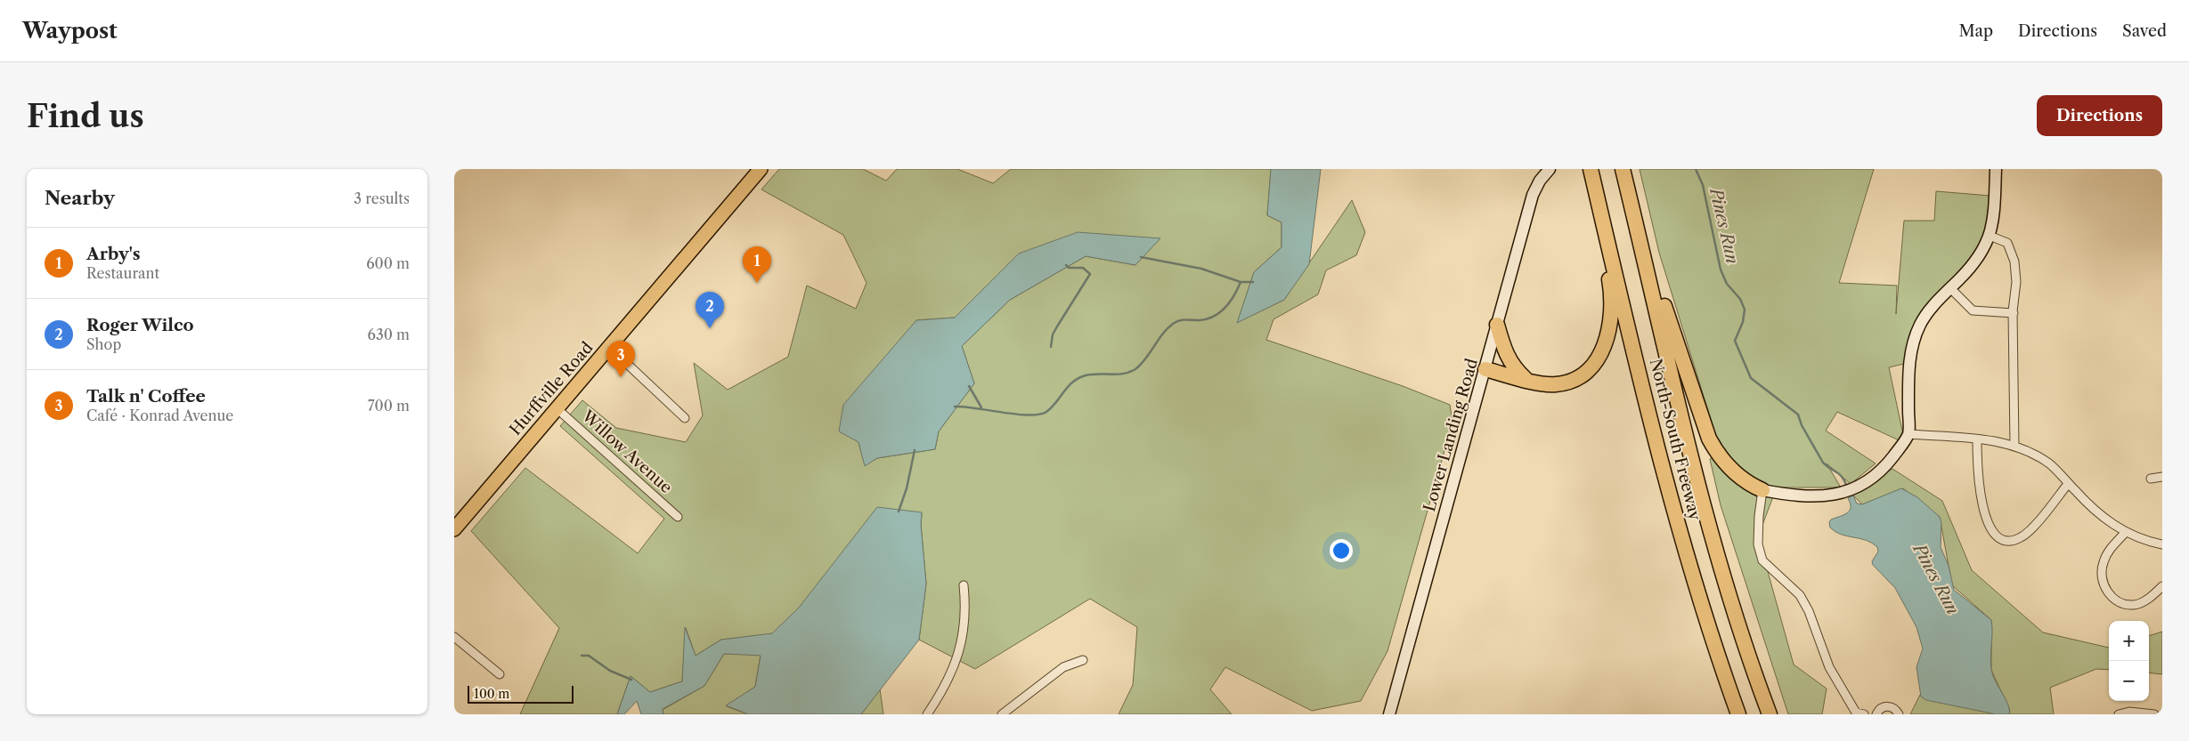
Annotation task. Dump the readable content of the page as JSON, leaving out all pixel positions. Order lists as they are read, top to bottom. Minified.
{"streets":{"highway":["North-South Freeway"],"main road":["Hurffville Road","Lower Landing Road"],"street":["Willow Avenue"]},"crossings":[["Hurffville Road","Willow Avenue"]],"water":["Pines Run"],"scale_bar":"100 m","page":{"header":"Waypost","nav":["Map","Directions","Saved"],"buttons":"Directions","title":"Find us","heading":["Nearby","3 results"],"list":[{"mark":"1","name":"Arby's","note":"Restaurant","value":"600 m"},{"mark":"2","name":"Roger Wilco","note":"Shop","value":"630 m"},{"mark":"3","name":"Talk n' Coffee","note":"Café · Konrad Avenue","value":"700 m"}],"pins":["1","2","3"],"map_buttons":["+","−"],"scale":"100 m"}}
